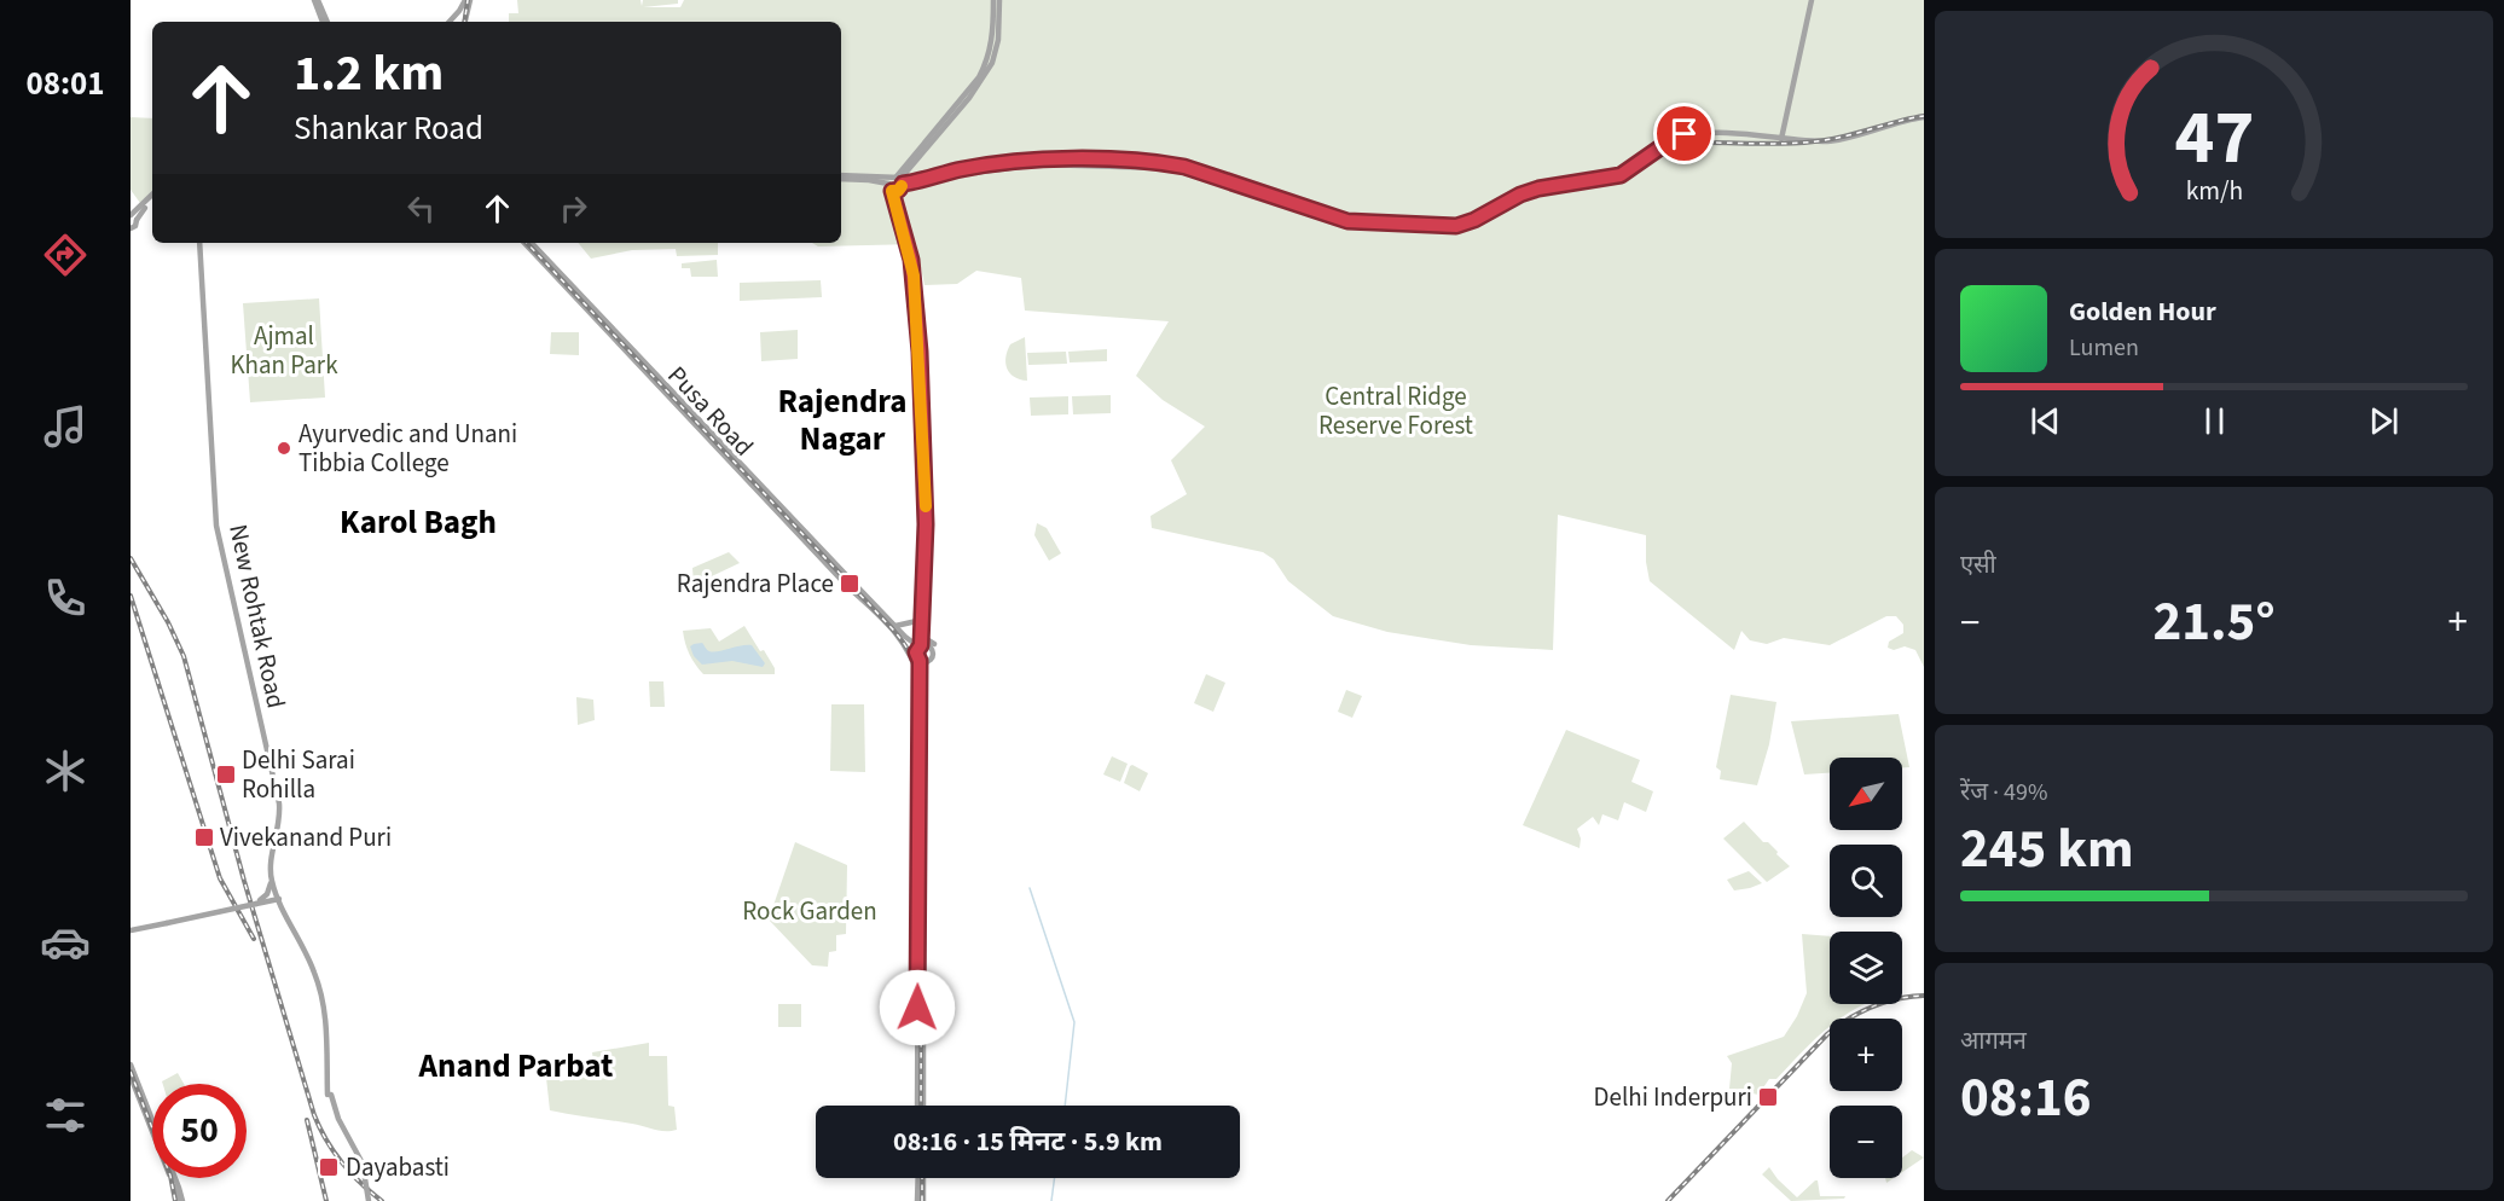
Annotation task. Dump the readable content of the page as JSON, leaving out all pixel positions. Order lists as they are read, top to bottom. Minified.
{"streets":{"main road":["Pusa Road","New Rohtak Road"]},"districts":["Rajendra Nagar","Karol Bagh","Anand Parbat"],"parks":["Ajmal Khan Park","Central Ridge Reserve Forest","Rock Garden"],"places":{"other":["Ayurvedic and Unani Tibbia College"],"transit":["Rajendra Place","Delhi Sarai Rohilla","Vivekanand Puri","Delhi Inderpuri","Dayabasti"]},"north":"bottom left","page":{"tabs":"08:01","turn":["1.2 km","Shankar Road"],"song":["Golden Hour","Lumen"],"tile":["एसी",["रेंज · 49%","245 km"],["आगमन","08:16"]],"heat":["−","21.5°","+"],"map_buttons":["+","−"],"limit":"50","trip":"08:16 · 15 मिनट · 5.9 km","gauge":["47","km/h"]}}
